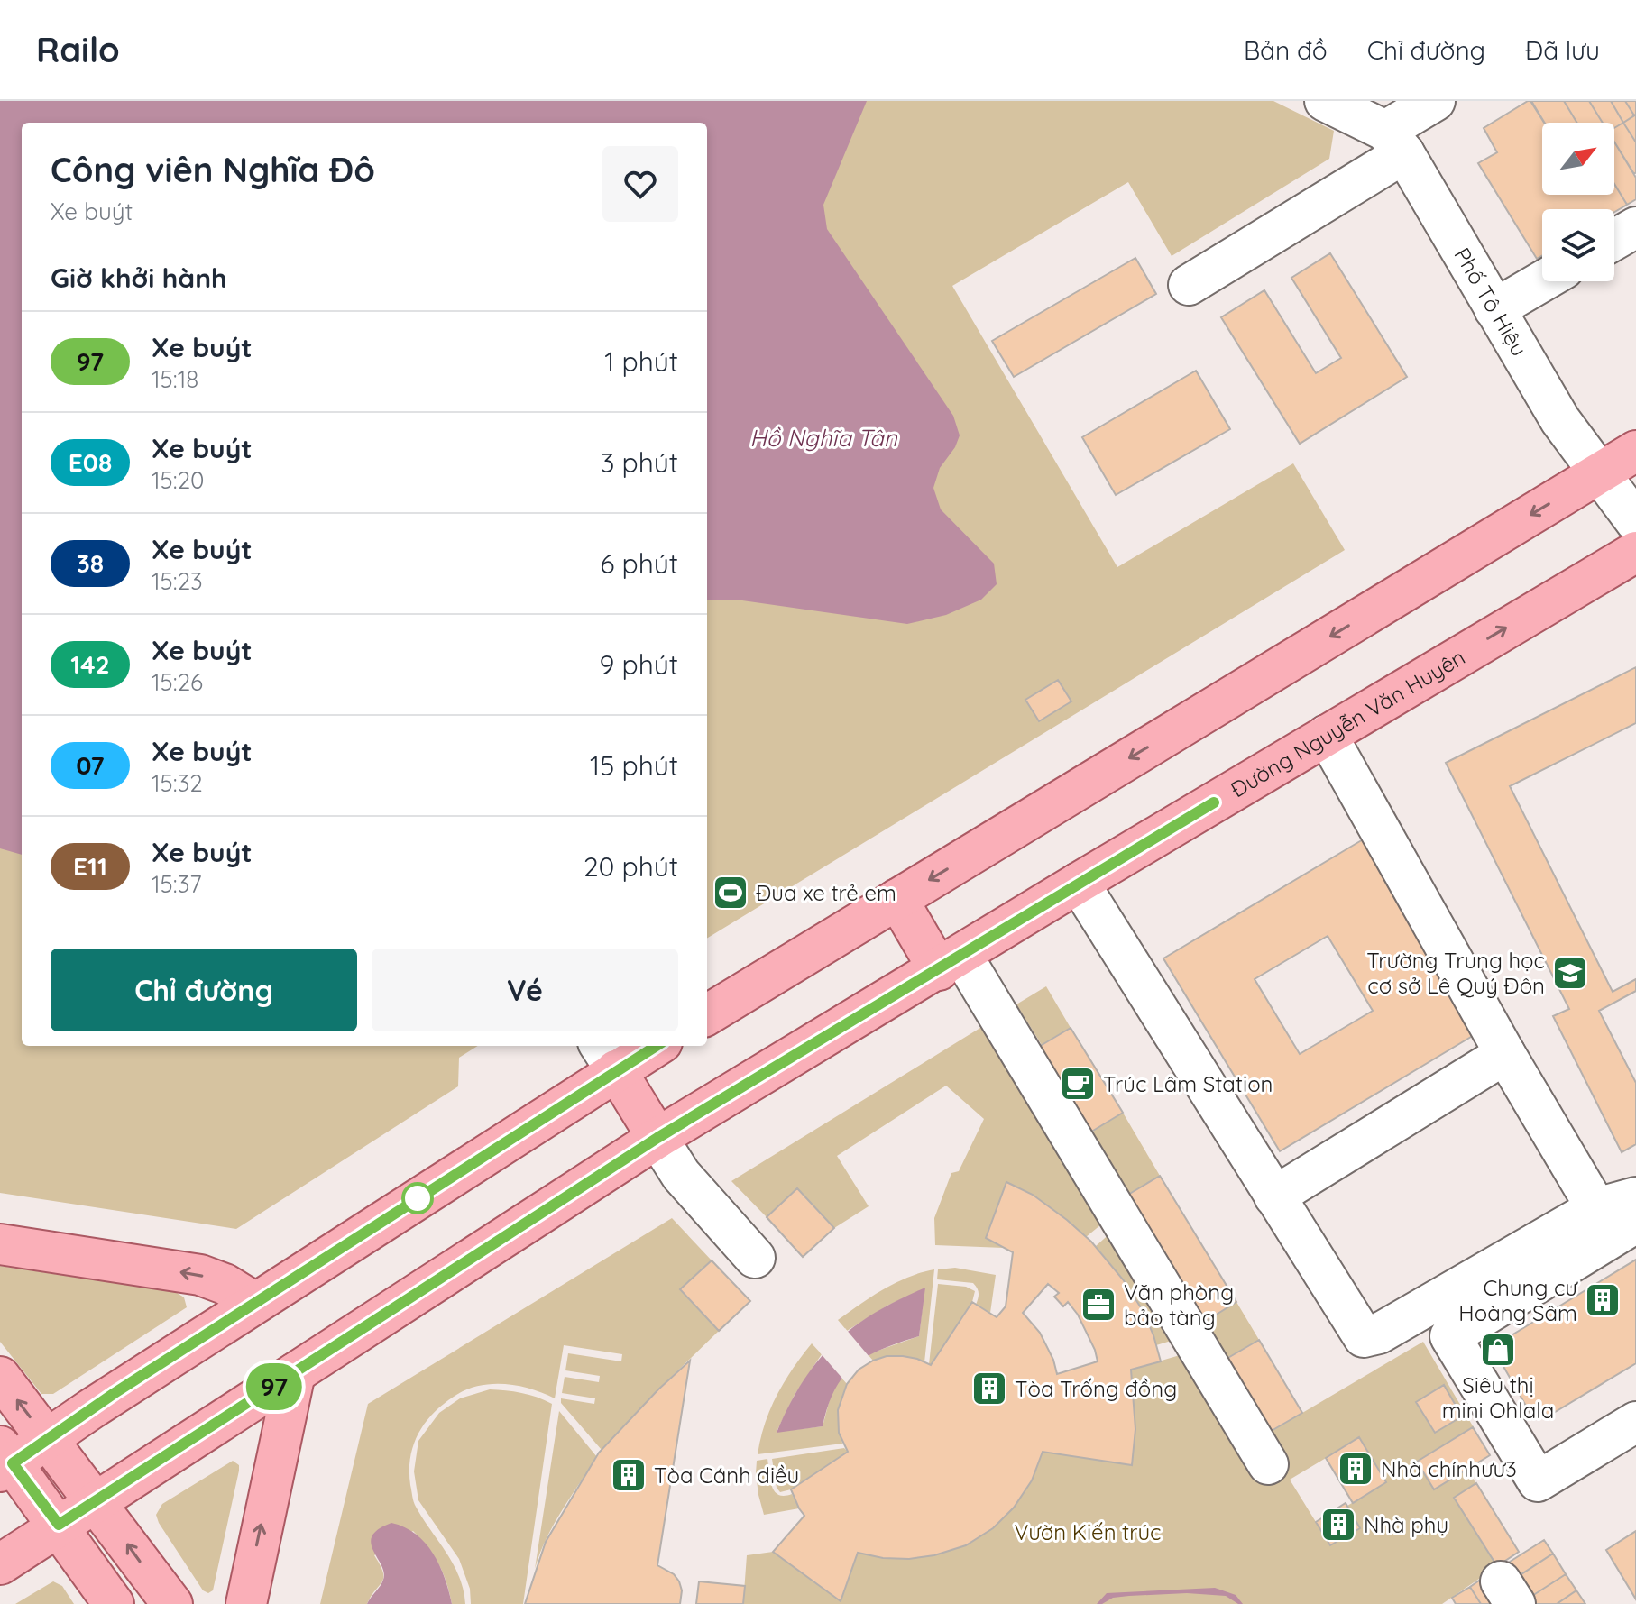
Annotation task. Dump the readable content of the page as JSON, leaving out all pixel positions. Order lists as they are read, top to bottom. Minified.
{"streets":{"main road":["Đường Nguyễn Văn Huyên"],"street":["Phố Tô Hiệu"]},"water":["Hồ Nghĩa Tân"],"parks":["Vườn Kiến trúc"],"places":{"sports":["Đua xe trẻ em"],"school or university":["Trường Trung học cơ sở Lê Quý Đôn"],"cafe":["Trúc Lâm Station"],"building":["Chung cư Hoàng Sâm","Tòa Trống đồng","Nhà chínhưư3","Tòa Cánh diều","Nhà phụ"],"office":["Văn phòng bảo tàng"],"shop":["Siêu thị mini Ohlala"]},"lines":["bus line 97"],"north":"top right","page":{"header":"Railo","nav":["Bản đồ","Chỉ đường","Đã lưu"],"on_map":"97","heading":[["Công viên Nghĩa Đô","Xe buýt"],"Giờ khởi hành"],"list":[{"mark":"97","name":"Xe buýt","note":"15:18","value":"1 phút"},{"mark":"E08","name":"Xe buýt","note":"15:20","value":"3 phút"},{"mark":"38","name":"Xe buýt","note":"15:23","value":"6 phút"},{"mark":"142","name":"Xe buýt","note":"15:26","value":"9 phút"},{"mark":"07","name":"Xe buýt","note":"15:32","value":"15 phút"},{"mark":"E11","name":"Xe buýt","note":"15:37","value":"20 phút"}],"buttons":["Chỉ đường","Vé"]}}
